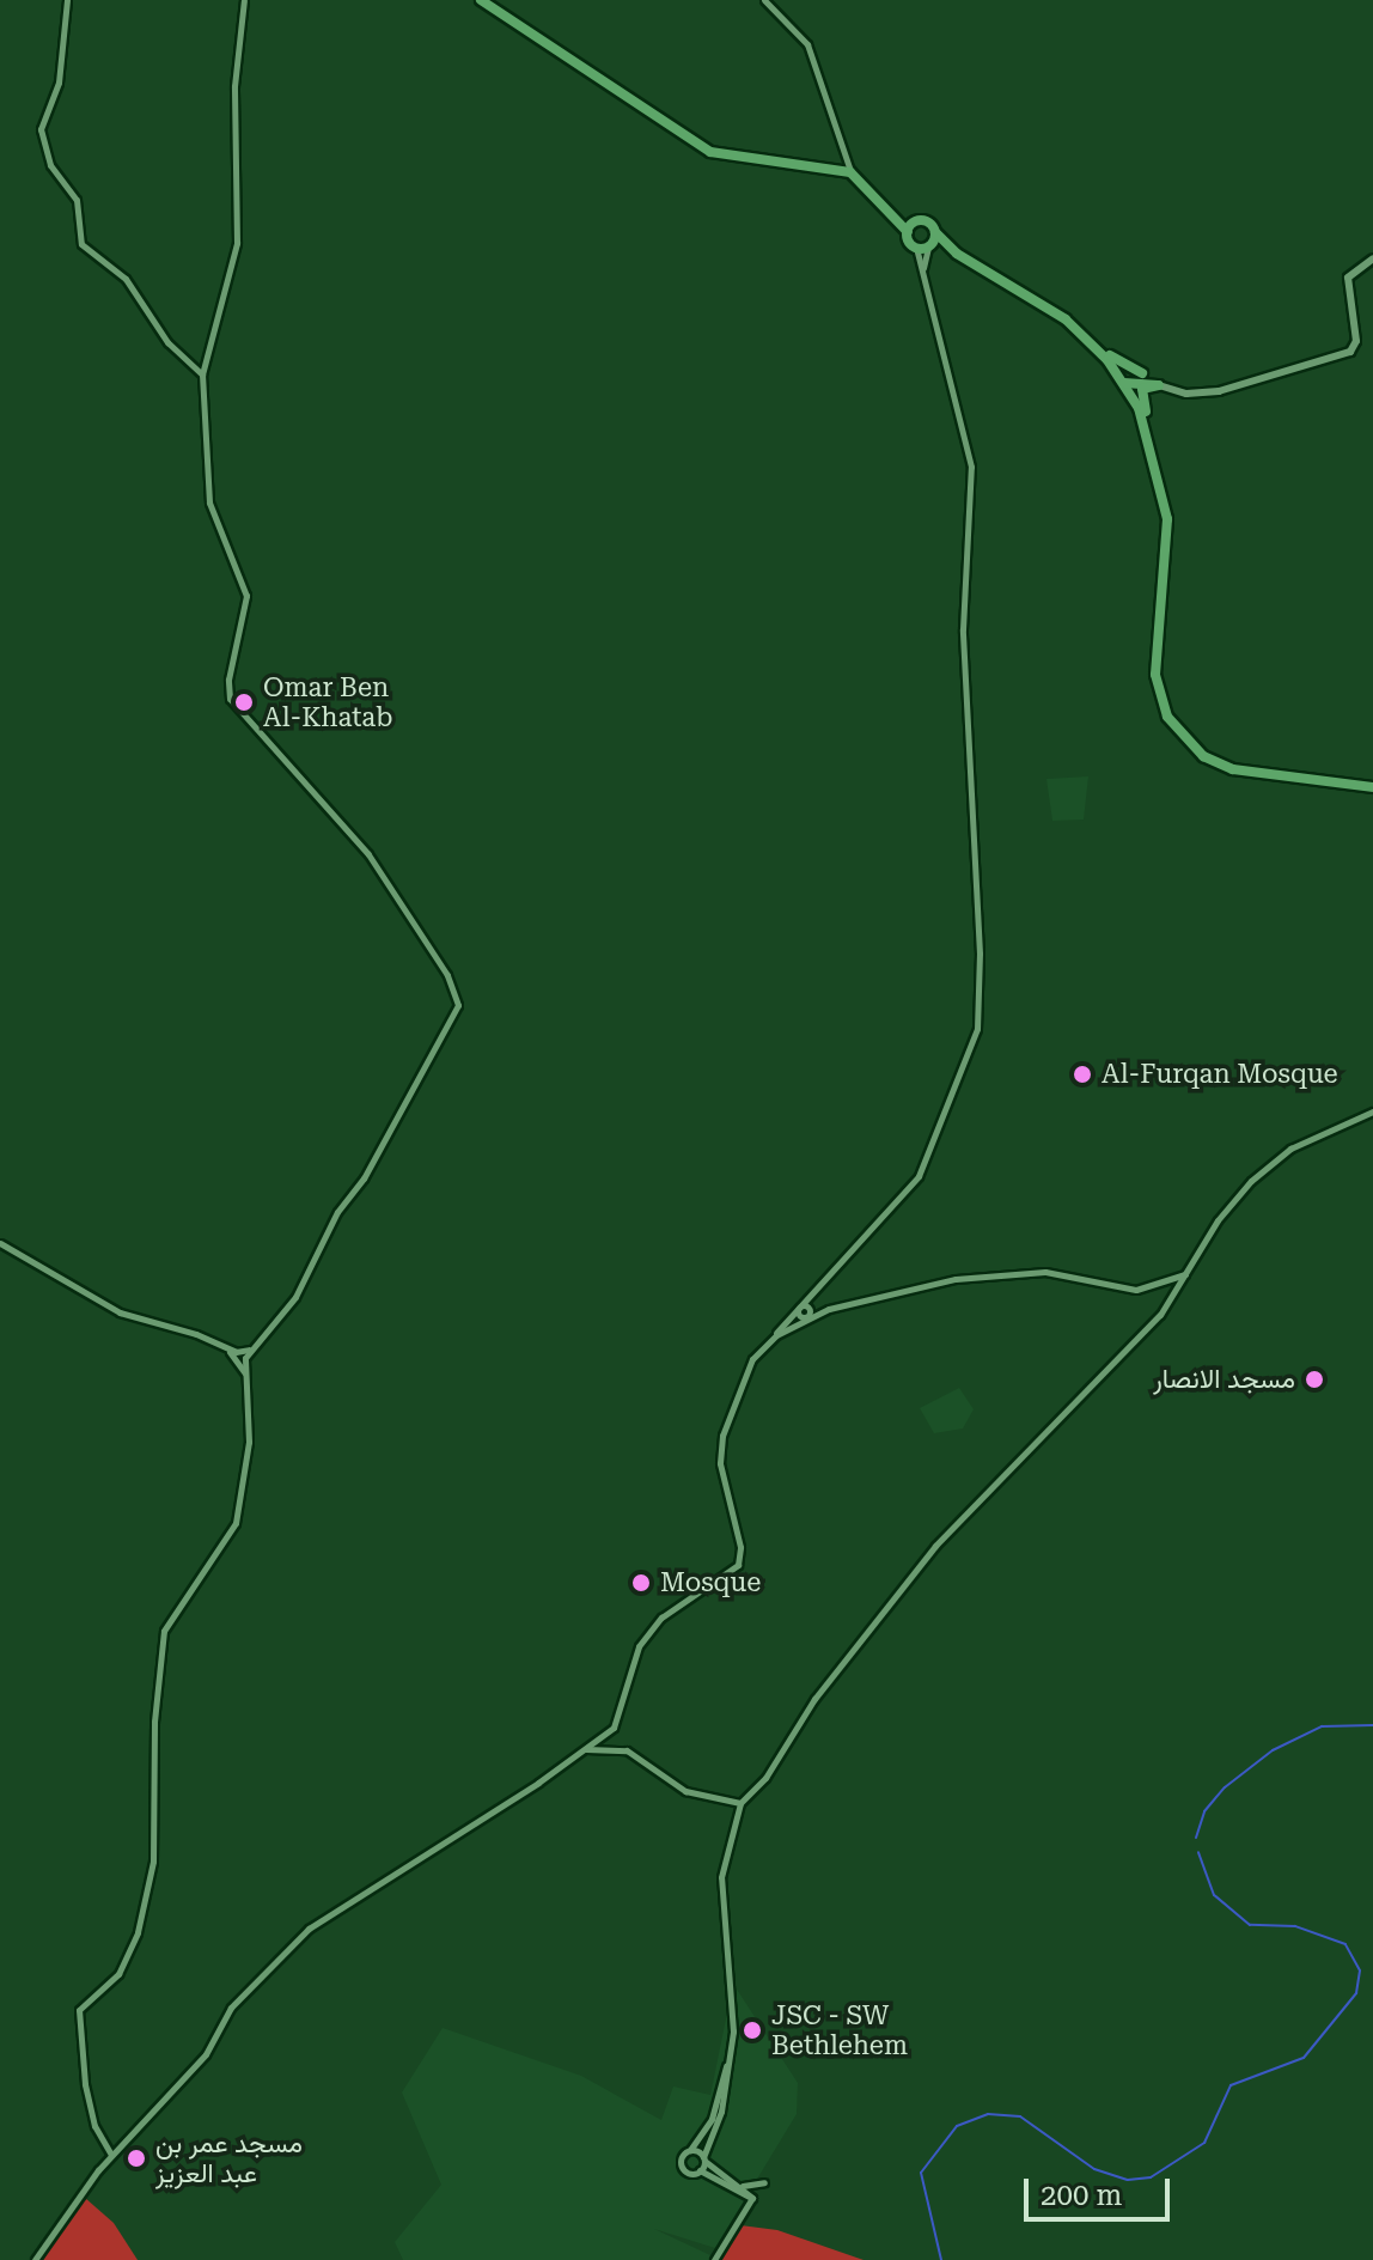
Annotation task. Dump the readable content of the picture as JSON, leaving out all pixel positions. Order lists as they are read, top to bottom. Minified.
{"places":["Omar Ben Al-Khatab","Al-Furqan Mosque","مسجد الانصار","Mosque","JSC - SW Bethlehem","مسجد عمر بن عبد العزيز"],"scale_bar":"200 m"}
